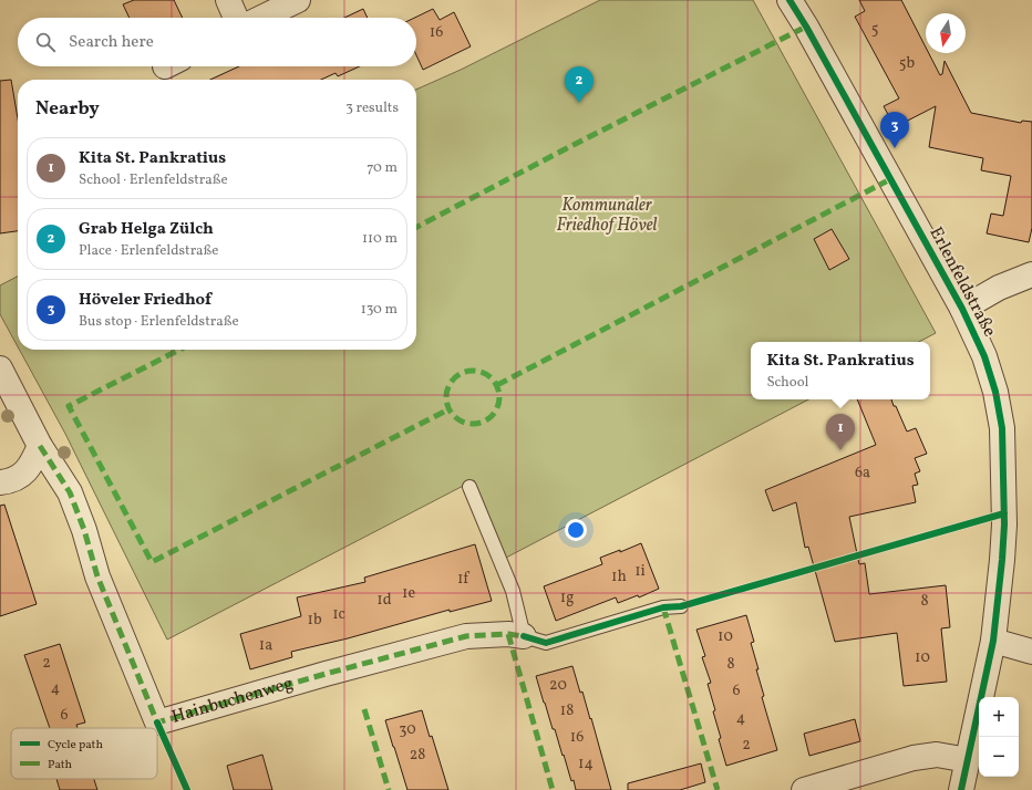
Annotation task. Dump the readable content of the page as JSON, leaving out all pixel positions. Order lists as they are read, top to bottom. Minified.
{"streets":{"street":["Erlenfeldstraße","Hainbuchenweg"]},"parks":["Kommunaler Friedhof Hövel"],"house_numbers":["5","16","5b","6a","1i","1h","1f","1e","1g","1d","8","1c","1b","10","1a","10","2","8","20","4","6","18","6","4","30","16","2","28","14"],"legend":["Cycle path","Path"],"north":"bottom","page":{"search":"Search here","pins":["2","3","1"],"heading":["Nearby","3 results"],"list":[{"mark":"1","name":"Kita St. Pankratius","note":"School · Erlenfeldstraße","value":"70 m"},{"mark":"2","name":"Grab Helga Zülch","note":"Place · Erlenfeldstraße","value":"110 m"},{"mark":"3","name":"Höveler Friedhof","note":"Bus stop · Erlenfeldstraße","value":"130 m"}],"popup":["Kita St. Pankratius","School"],"map_buttons":["+","−"]}}
